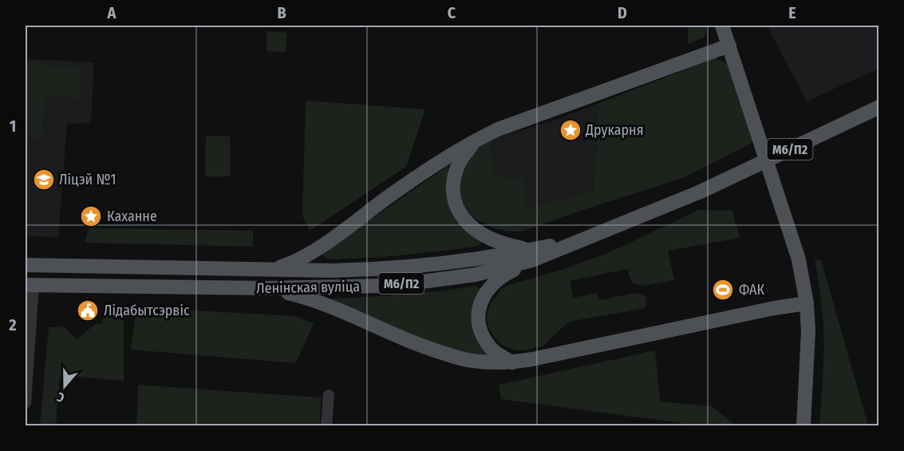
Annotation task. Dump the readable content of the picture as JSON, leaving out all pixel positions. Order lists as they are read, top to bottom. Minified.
{"streets":{"main road":["М6/П2","Ленінская вуліца"]},"places":{"place":["Друкарня","Каханне"],"school or university":["Ліцэй №1"],"sports":["ФАК"],"public building":["Лідабытсэрвіс"]},"north":"bottom","grid":{"columns":["A","B","C","D","E"],"rows":["1","2"]}}
